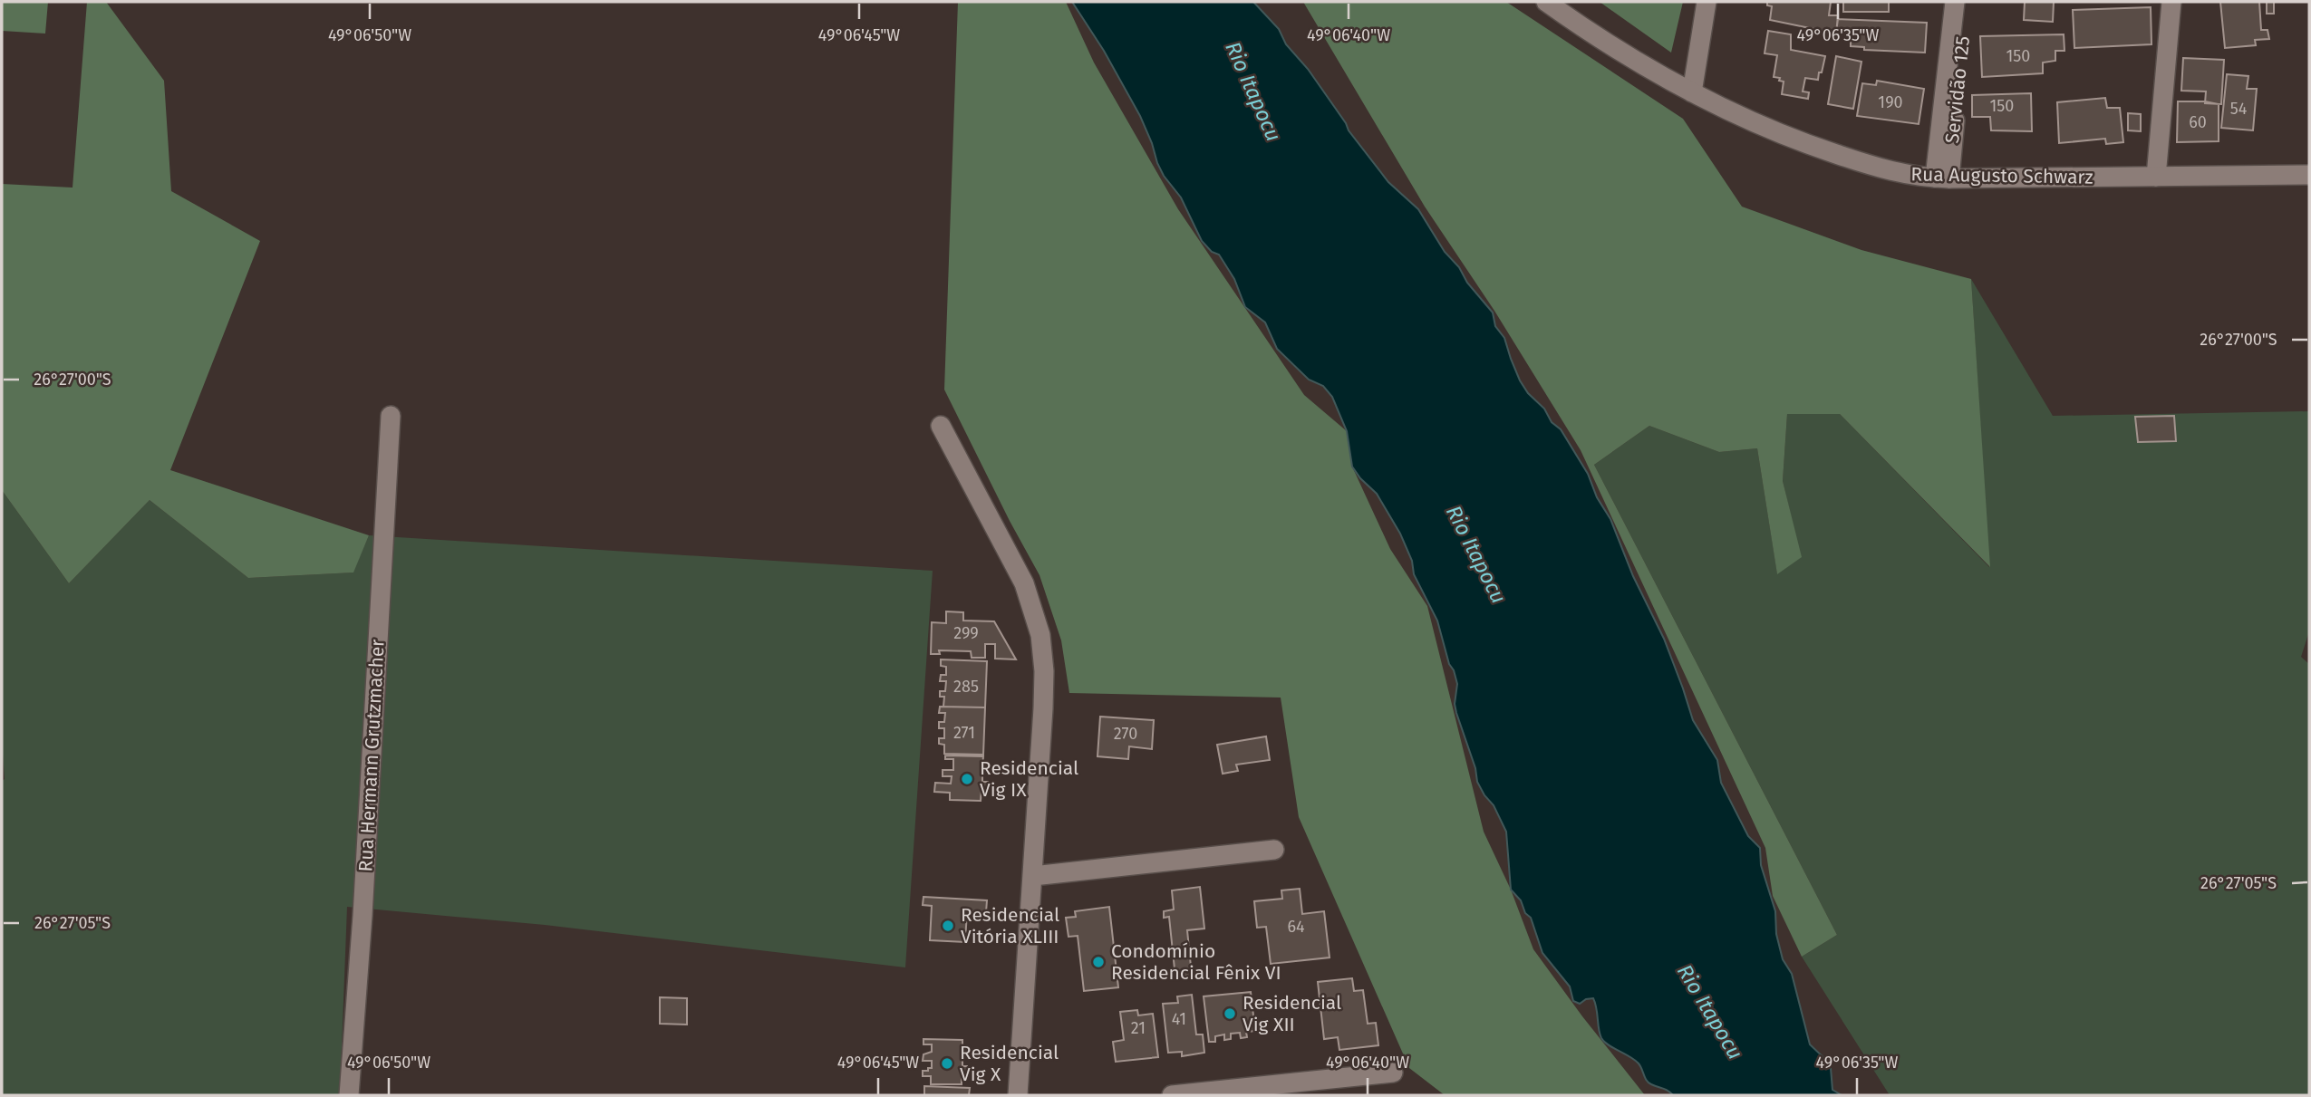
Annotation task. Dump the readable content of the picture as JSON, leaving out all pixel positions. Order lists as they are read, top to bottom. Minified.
{"streets":{"street":["Servidão 125","Rua Augusto Schwarz","Rua Hermann Grutzmacher"]},"crossings":[["Servidão 125","Rua Augusto Schwarz"]],"water":["Rio Itapocu"],"places":["Residencial Vig IX","Residencial Vitória XLIII","Condomínio Residencial Fênix VI","Residencial Vig XII","Residencial Vig X"],"house_numbers":["150","190","150","54","60","299","285","271","270","64","41","21"],"coordinates":["49°06'50\"W","49°06'45\"W","49°06'40\"W","49°06'35\"W","26°27'00\"S","26°27'05\"S"]}
